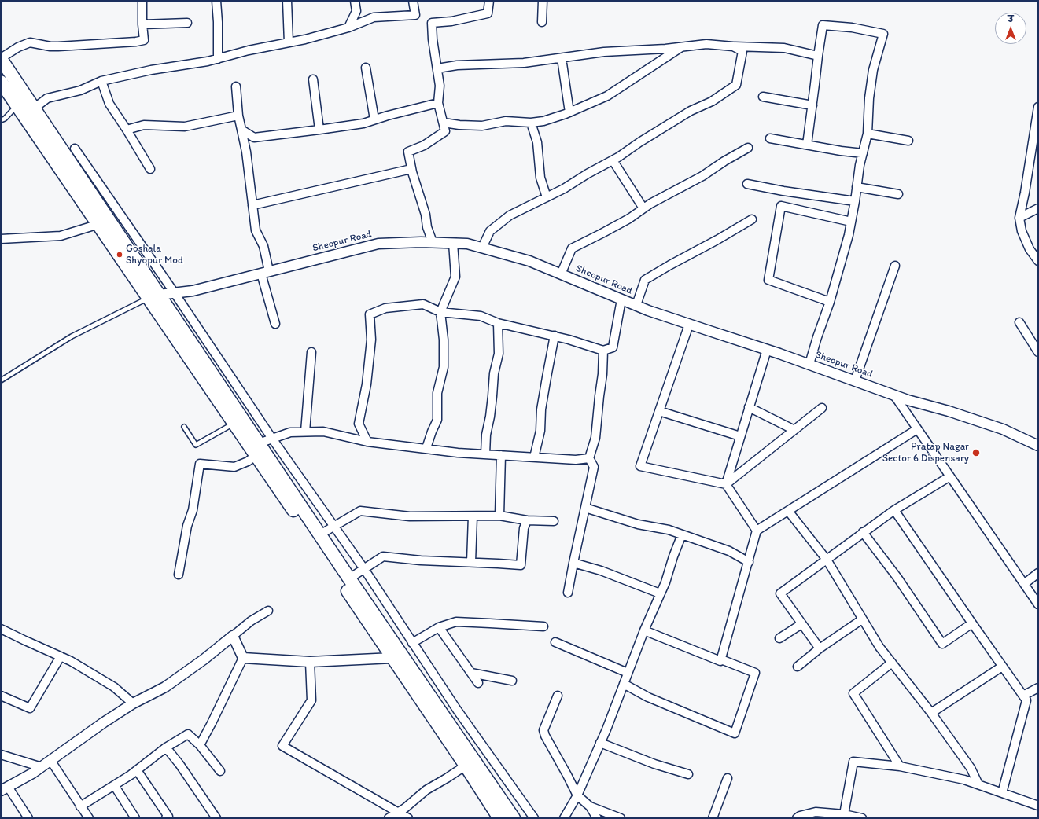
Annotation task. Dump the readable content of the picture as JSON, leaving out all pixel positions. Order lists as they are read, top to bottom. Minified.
{"streets":{"street":["Sheopur Road"]},"places":["Goshala Shyopur Mod","Pratap Nagar Sector 6 Dispensary"],"north":"top"}
